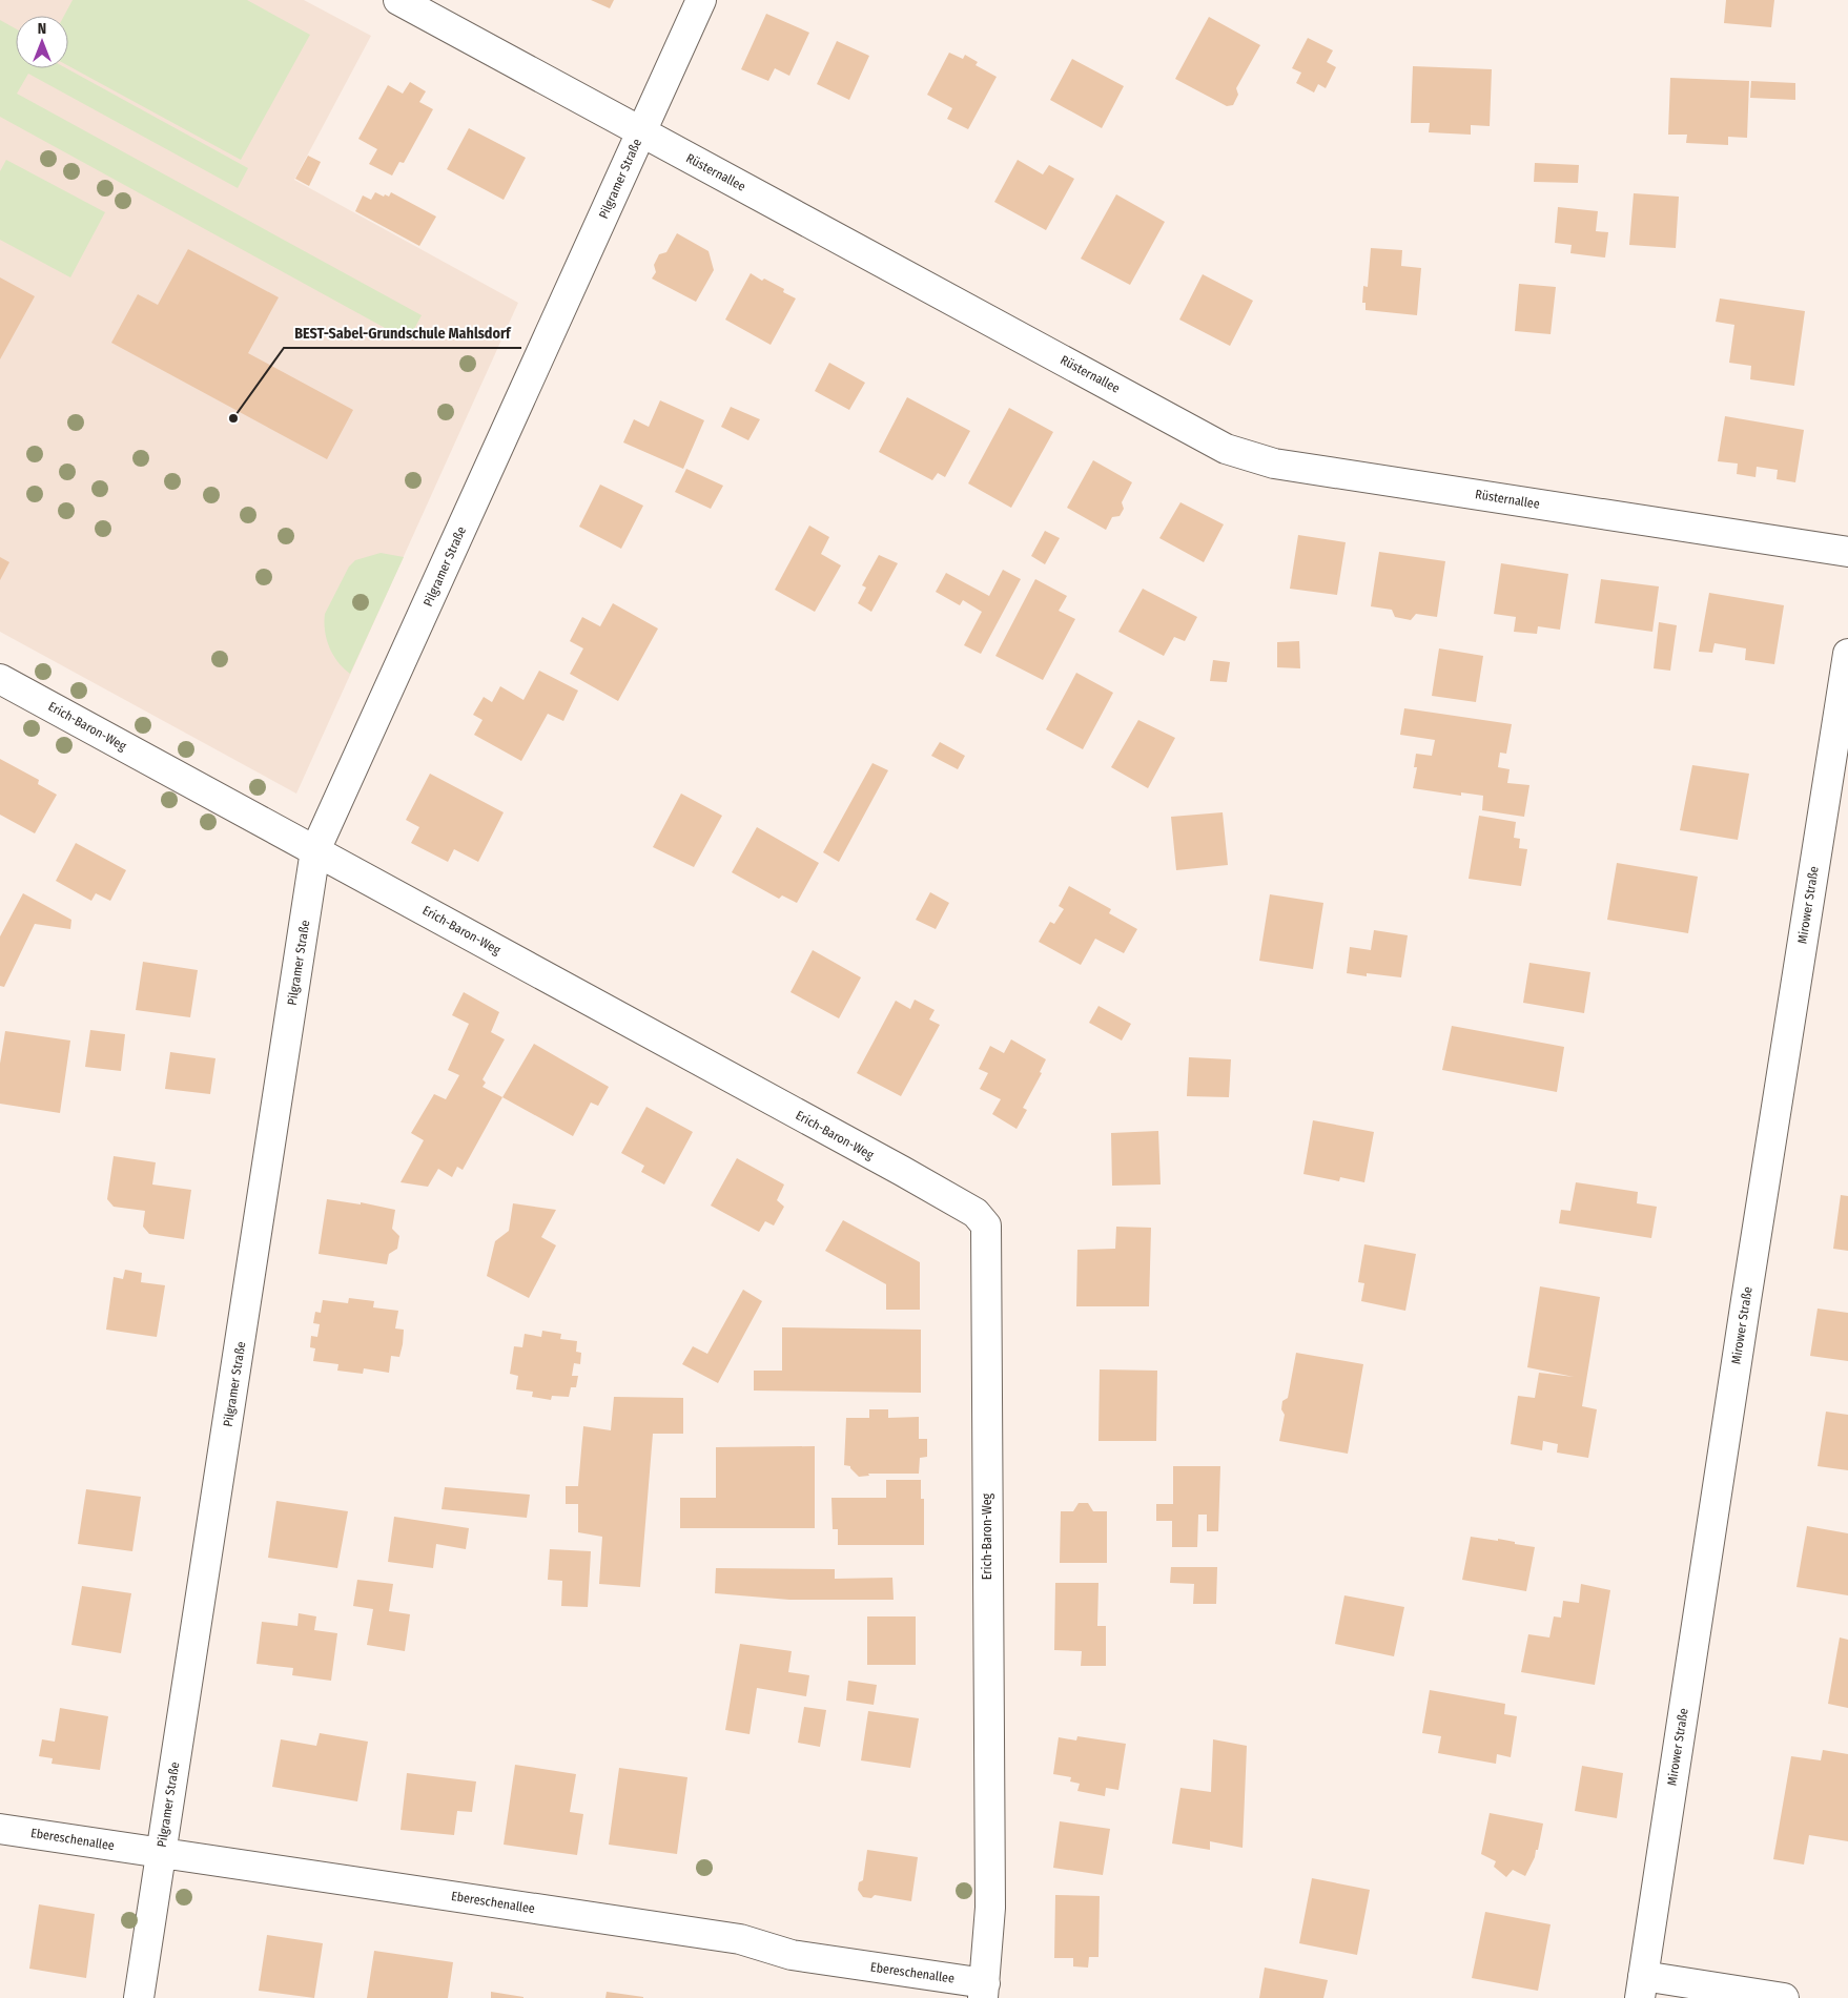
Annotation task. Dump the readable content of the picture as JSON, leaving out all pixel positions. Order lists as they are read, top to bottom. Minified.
{"streets":{"street":["Rüsternallee","Pilgramer Straße","Erich-Baron-Weg","Mirower Straße","Ebereschenallee"]},"crossings":[["Rüsternallee","Pilgramer Straße"],["Pilgramer Straße","Erich-Baron-Weg"],["Pilgramer Straße","Ebereschenallee"],["Erich-Baron-Weg","Ebereschenallee"]],"places":["BEST-Sabel-Grundschule Mahlsdorf"],"north":"top"}
